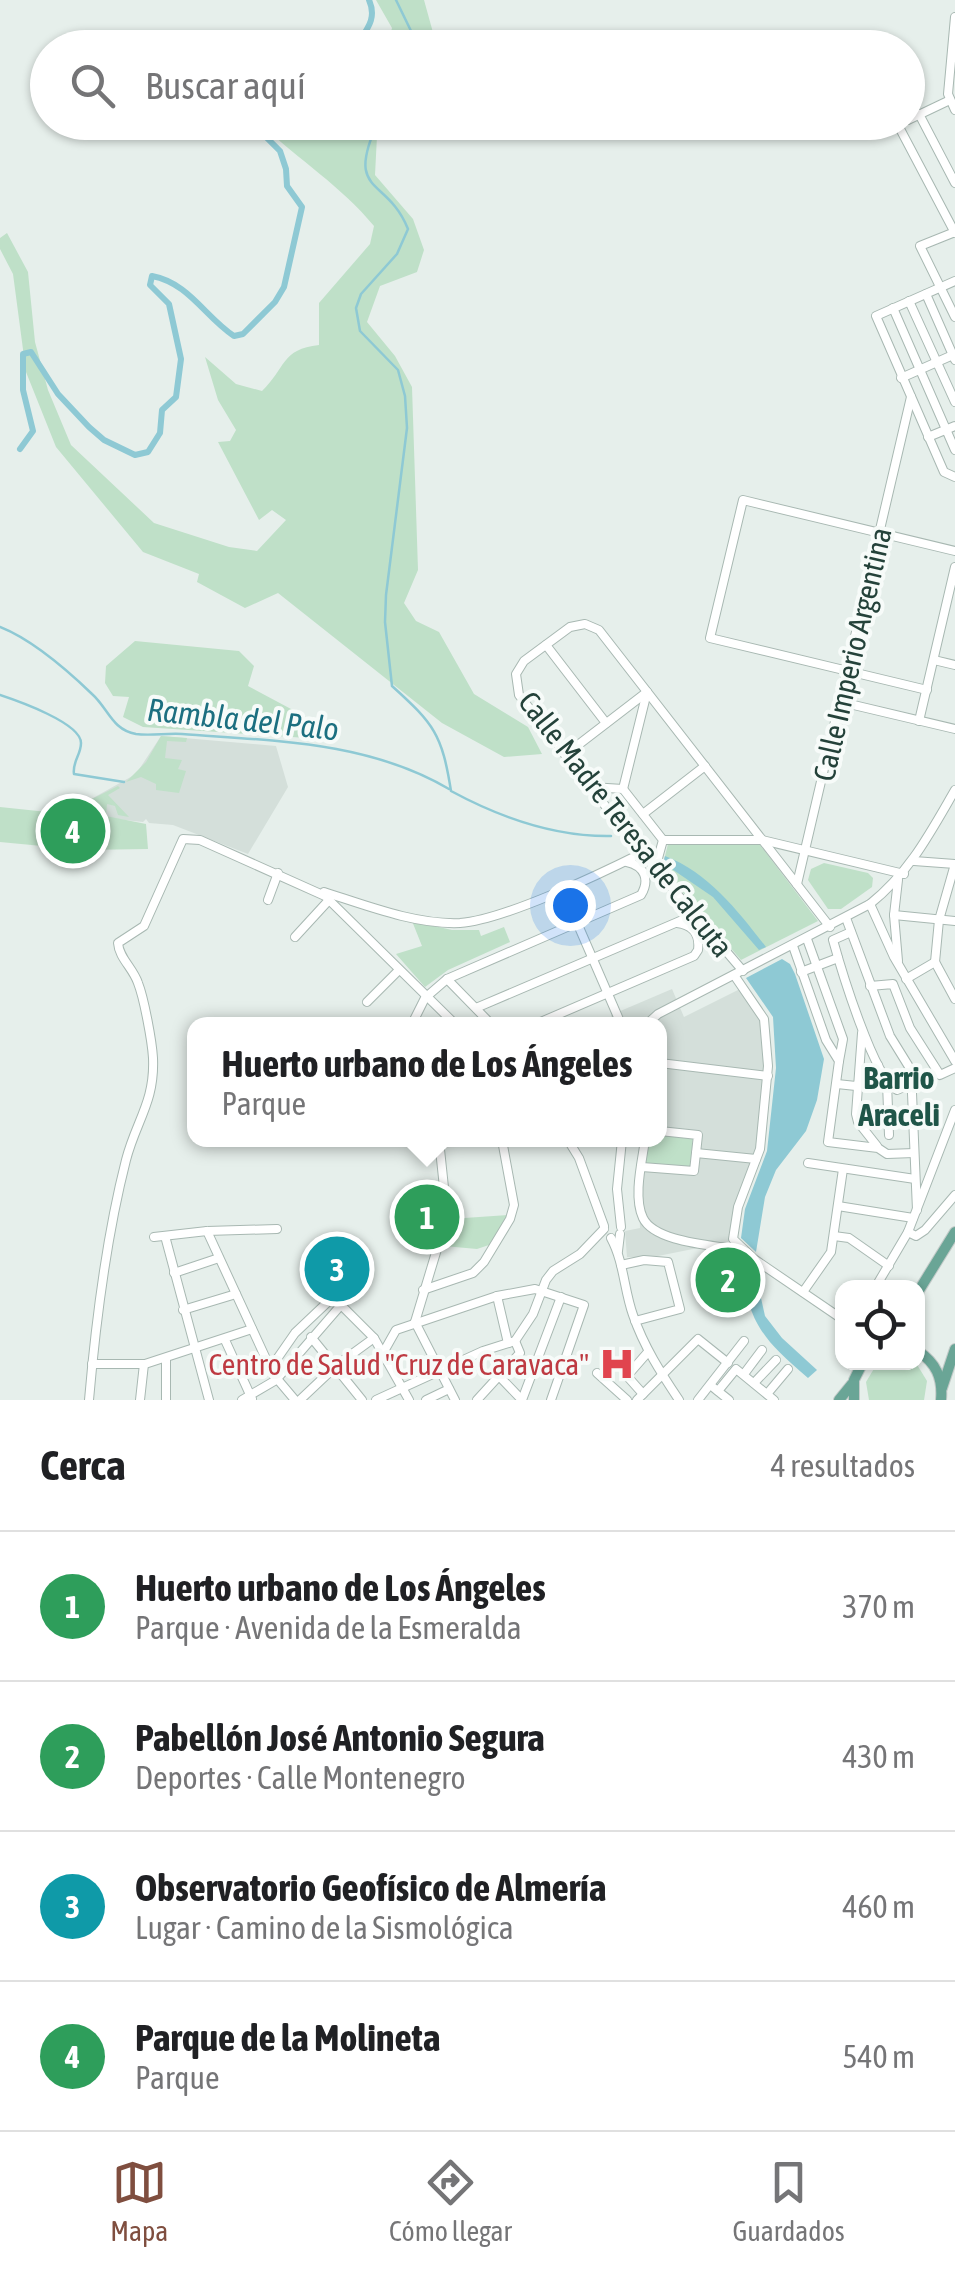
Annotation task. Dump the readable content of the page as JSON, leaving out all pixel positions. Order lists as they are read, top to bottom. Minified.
{"streets":{"street":["Calle Imperio Argentina","Calle Madre Teresa de Calcuta"]},"crossings":[["Calle Imperio Argentina","Calle Madre Teresa de Calcuta"]],"districts":["Barrio Araceli"],"water":["Rambla del Palo"],"places":{"hospital":["Centro de Salud \"Cruz de Caravaca\""]},"page":{"search":"Buscar aquí","pins":["4","1","3","2"],"popup":["Huerto urbano de Los Ángeles","Parque"],"heading":["Cerca","4 resultados"],"list":[{"mark":"1","name":"Huerto urbano de Los Ángeles","note":"Parque · Avenida de la Esmeralda","value":"370 m"},{"mark":"2","name":"Pabellón José Antonio Segura","note":"Deportes · Calle Montenegro","value":"430 m"},{"mark":"3","name":"Observatorio Geofísico de Almería","note":"Lugar · Camino de la Sismológica","value":"460 m"},{"mark":"4","name":"Parque de la Molineta","note":"Parque","value":"540 m"}],"nav":["Mapa","Cómo llegar","Guardados"]}}
